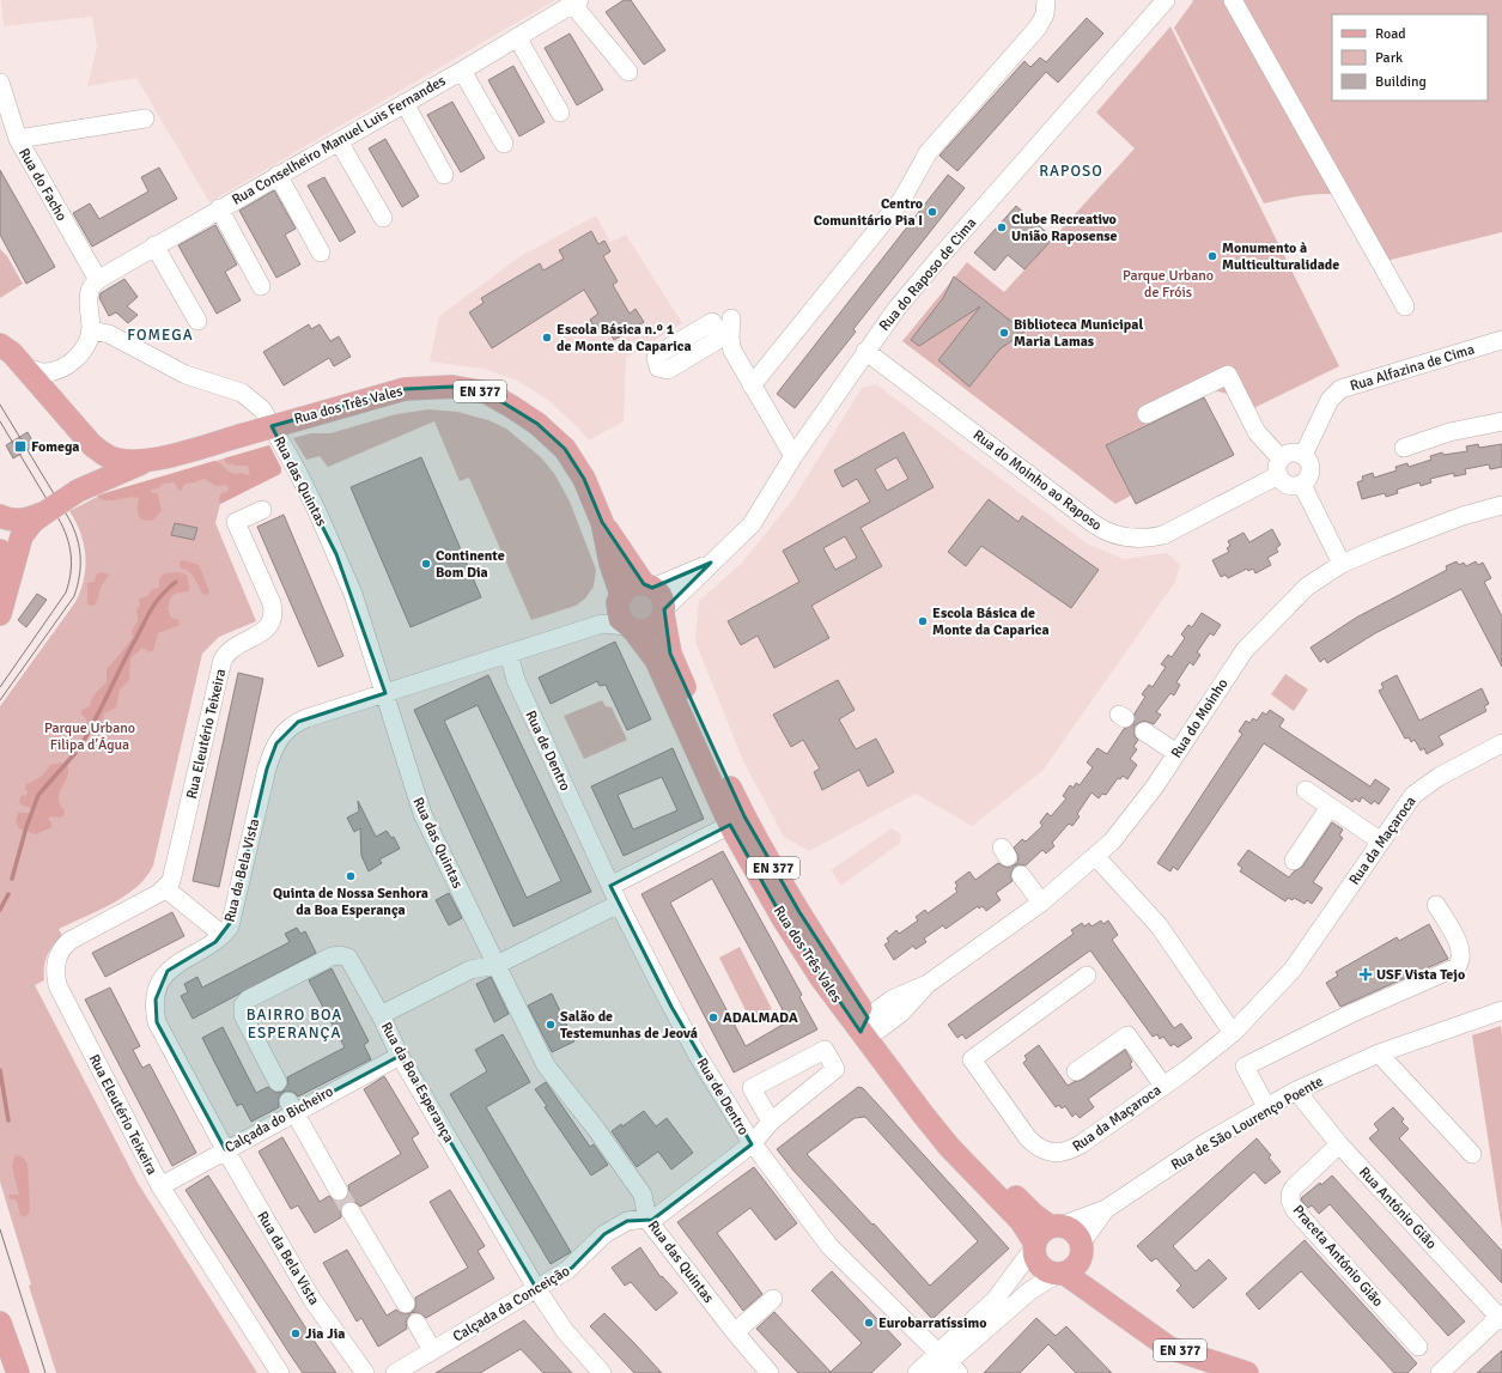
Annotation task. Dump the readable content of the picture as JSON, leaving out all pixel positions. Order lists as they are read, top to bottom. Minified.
{"streets":{"main road":["EN 377","Rua dos Três Vales"],"street":["Rua Conselheiro Manuel Luis Fernandes","Rua do Facho","Rua do Raposo de Cima","Rua Alfazina de Cima","Rua do Moinho ao Raposo","Rua das Quintas","Rua do Moinho","Rua Eleutério Teixeira","Rua de Dentro","Rua da Maçaroca","Rua da Bela Vista","Rua da Boa Esperança","Calçada do Bicheiro","Rua de São Lourenço Poente","Rua António Gião","Praceta António Gião","Calçada da Conceição"]},"crossings":[["Rua Conselheiro Manuel Luis Fernandes","Rua do Facho"],["Rua do Raposo de Cima","Rua dos Três Vales"],["Rua do Raposo de Cima","Rua do Moinho ao Raposo"],["Rua do Raposo de Cima","Rua da Bela Vista"],["Rua Alfazina de Cima","Rua do Moinho ao Raposo"],["EN 377","Rua dos Três Vales"],["EN 377","Rua de São Lourenço Poente"],["Rua dos Três Vales","Rua do Moinho"],["Rua dos Três Vales","Rua da Bela Vista"],["Rua dos Três Vales","Rua de São Lourenço Poente"],["Rua das Quintas","Rua da Bela Vista"],["Rua das Quintas","Calçada da Conceição"],["Rua Eleutério Teixeira","Calçada do Bicheiro"],["Rua de Dentro","Rua da Bela Vista"],["Rua da Bela Vista","Calçada do Bicheiro"],["Rua da Boa Esperança","Calçada do Bicheiro"],["Rua da Boa Esperança","Calçada da Conceição"],["Rua de São Lourenço Poente","Rua António Gião"],["Rua António Gião","Praceta António Gião"]],"districts":["RAPOSO","FOMEGA","BAIRRO BOA ESPERANÇA"],"parks":["Parque Urbano de Fróis","Parque Urbano Filipa d'Água"],"places":{"other":["Centro Comunitário Pia I","Clube Recreativo União Raposense","Monumento à Multiculturalidade","Biblioteca Municipal Maria Lamas","Escola Básica n.º 1 de Monte da Caparica","Continente Bom Dia","Escola Básica de Monte da Caparica","Quinta de Nossa Senhora da Boa Esperança","ADALMADA","Salão de Testemunhas de Jeová","Eurobarratíssimo","Jia Jia"],"transit":["Fomega"],"health":["USF Vista Tejo"]},"legend":["Road","Park","Building"]}
